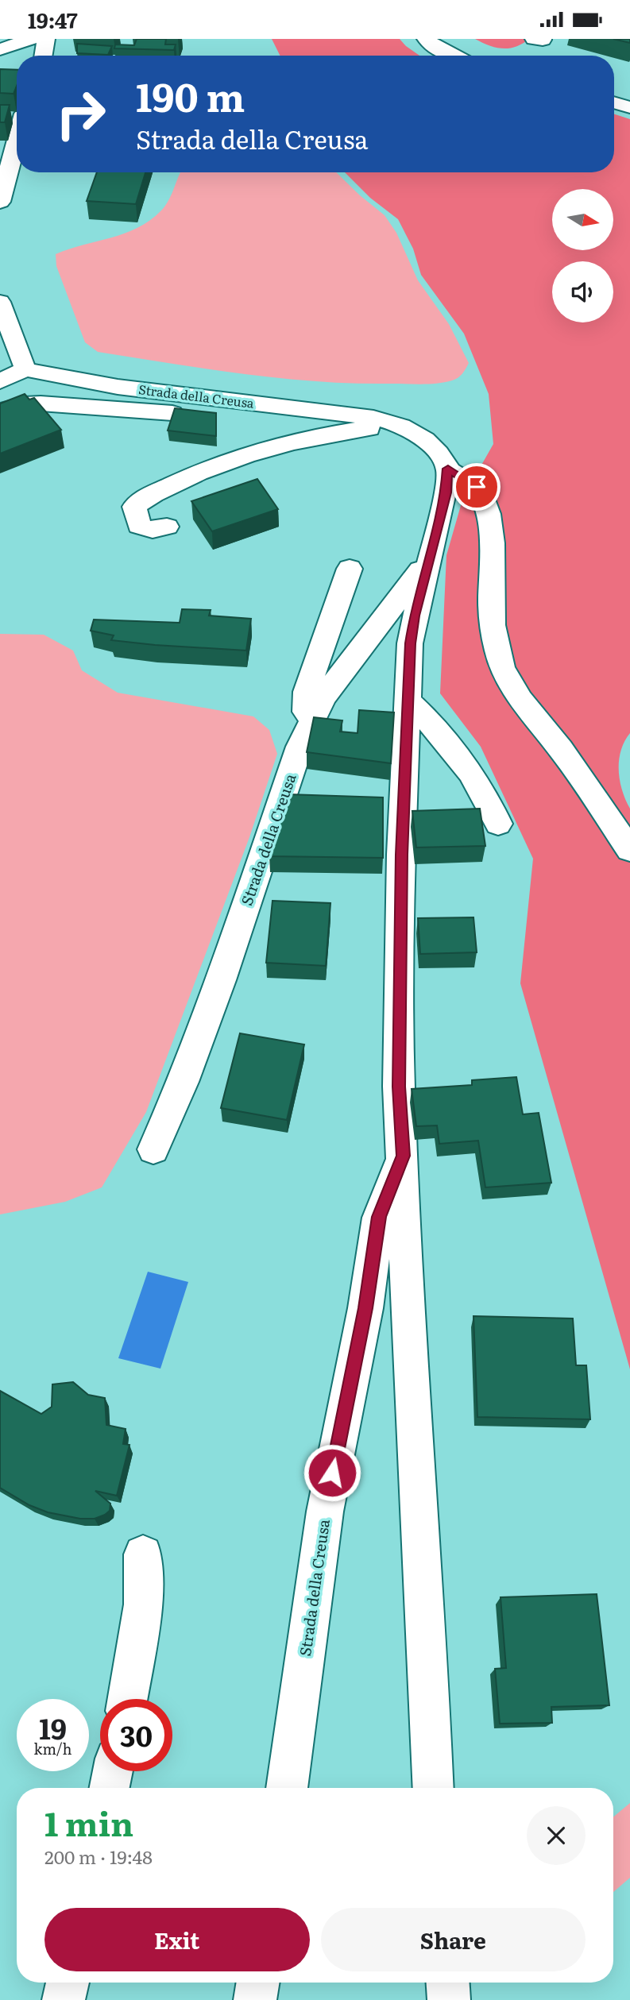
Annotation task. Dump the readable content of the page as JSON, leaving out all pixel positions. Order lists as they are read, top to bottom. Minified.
{"streets":{"street":["Strada della Creusa"]},"north":"right","page":{"status":"19:47","turn":["190 m","Strada della Creusa"],"speed":"19 km/h","limit":"30","heading":["1 min","200 m · 19:48"],"buttons":["Exit","Share"]}}
